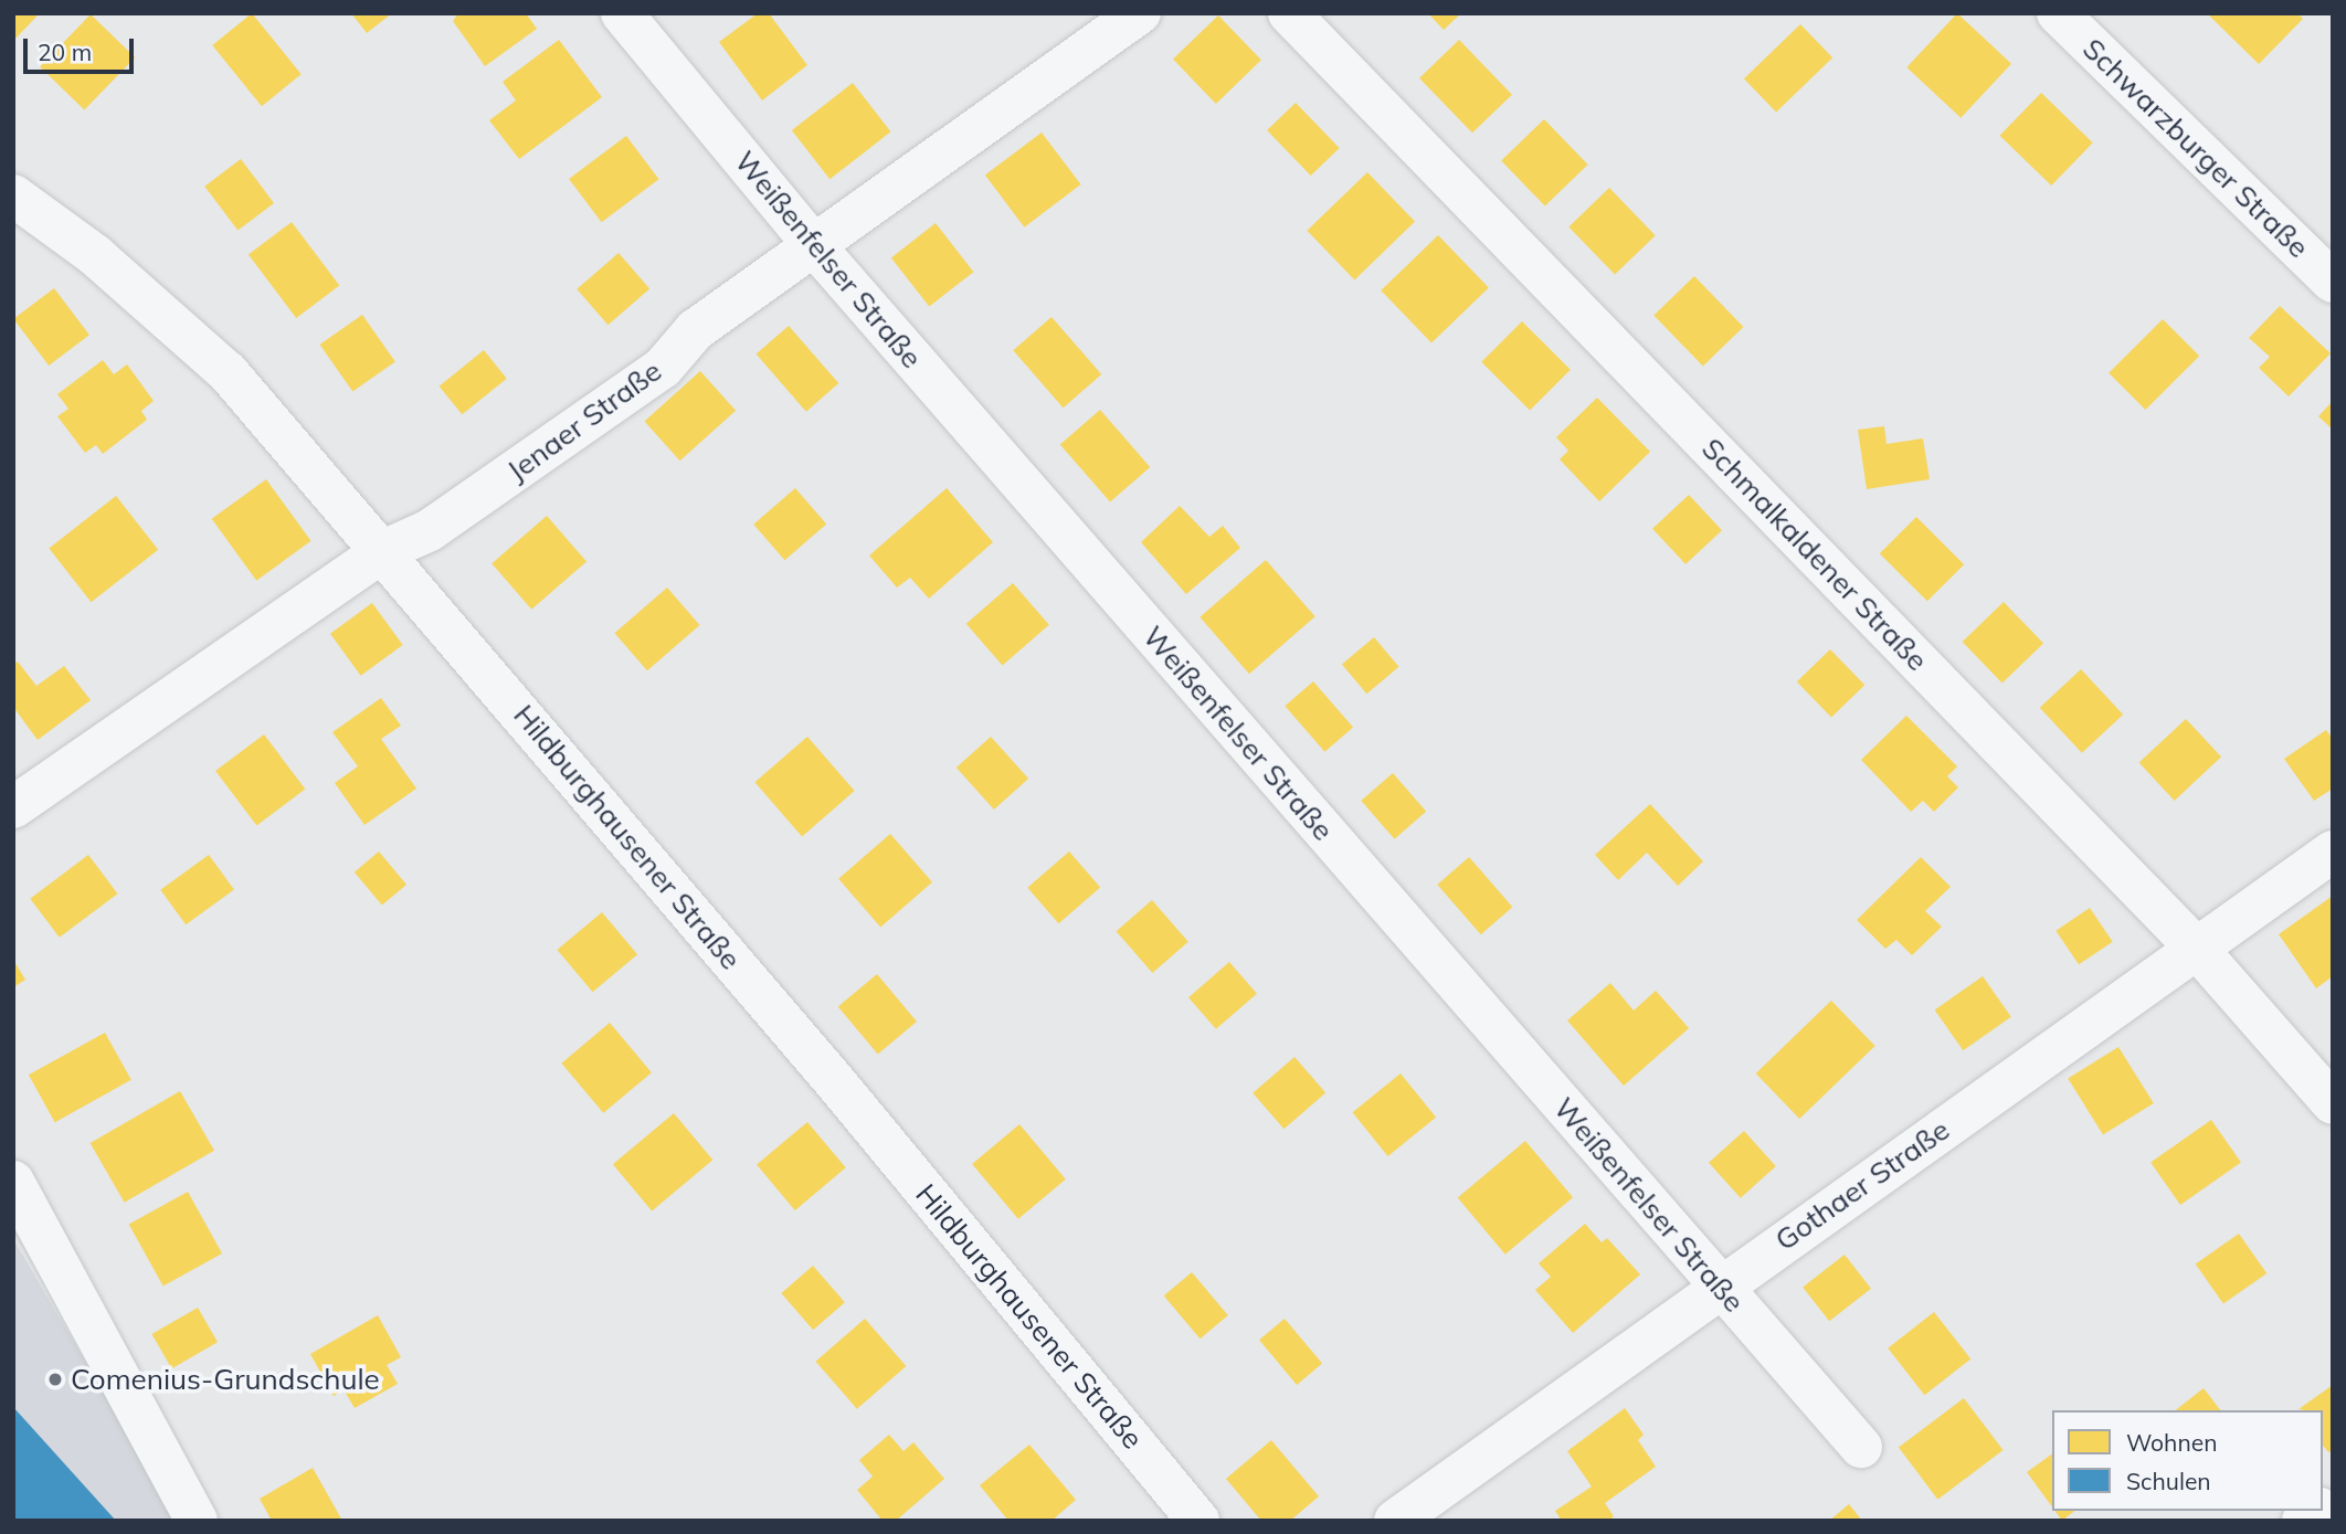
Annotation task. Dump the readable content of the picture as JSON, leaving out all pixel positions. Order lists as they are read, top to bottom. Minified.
{"streets":{"street":["Schwarzburger Straße","Weißenfelser Straße","Jenaer Straße","Schmalkaldener Straße","Hildburghausener Straße","Gothaer Straße"]},"crossings":[["Weißenfelser Straße","Jenaer Straße"],["Weißenfelser Straße","Gothaer Straße"],["Jenaer Straße","Hildburghausener Straße"],["Schmalkaldener Straße","Gothaer Straße"]],"places":["Comenius-Grundschule"],"legend":["Wohnen","Schulen"],"scale_bar":"20 m"}
